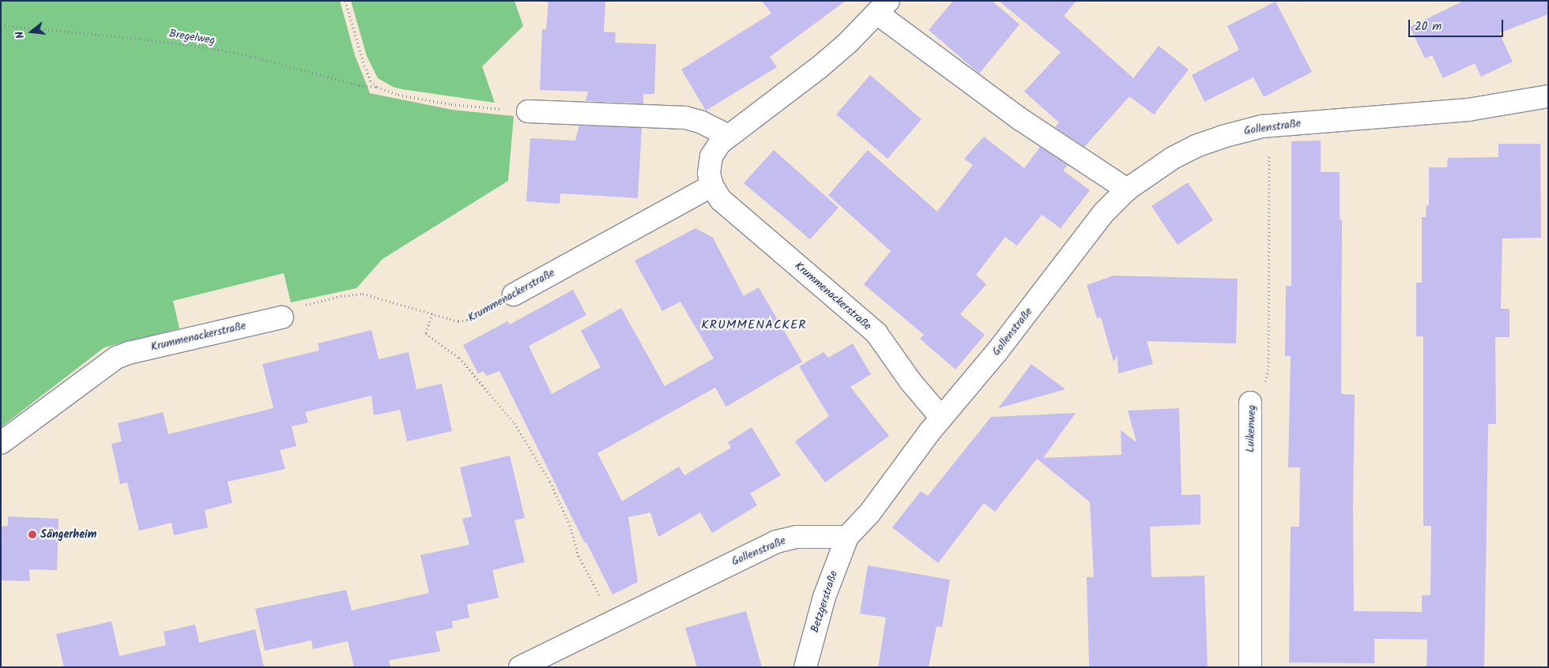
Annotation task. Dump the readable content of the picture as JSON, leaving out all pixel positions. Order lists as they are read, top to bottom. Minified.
{"streets":{"street":["Gollenstraße","Krummenackerstraße","Luikenweg","Betzgerstraße"],"path":["Bregelweg"]},"crossings":[["Gollenstraße","Krummenackerstraße"],["Gollenstraße","Luikenweg"],["Gollenstraße","Betzgerstraße"]],"districts":["KRUMMENACKER"],"places":["Sängerheim"],"scale_bar":"20 m","north":"left"}
